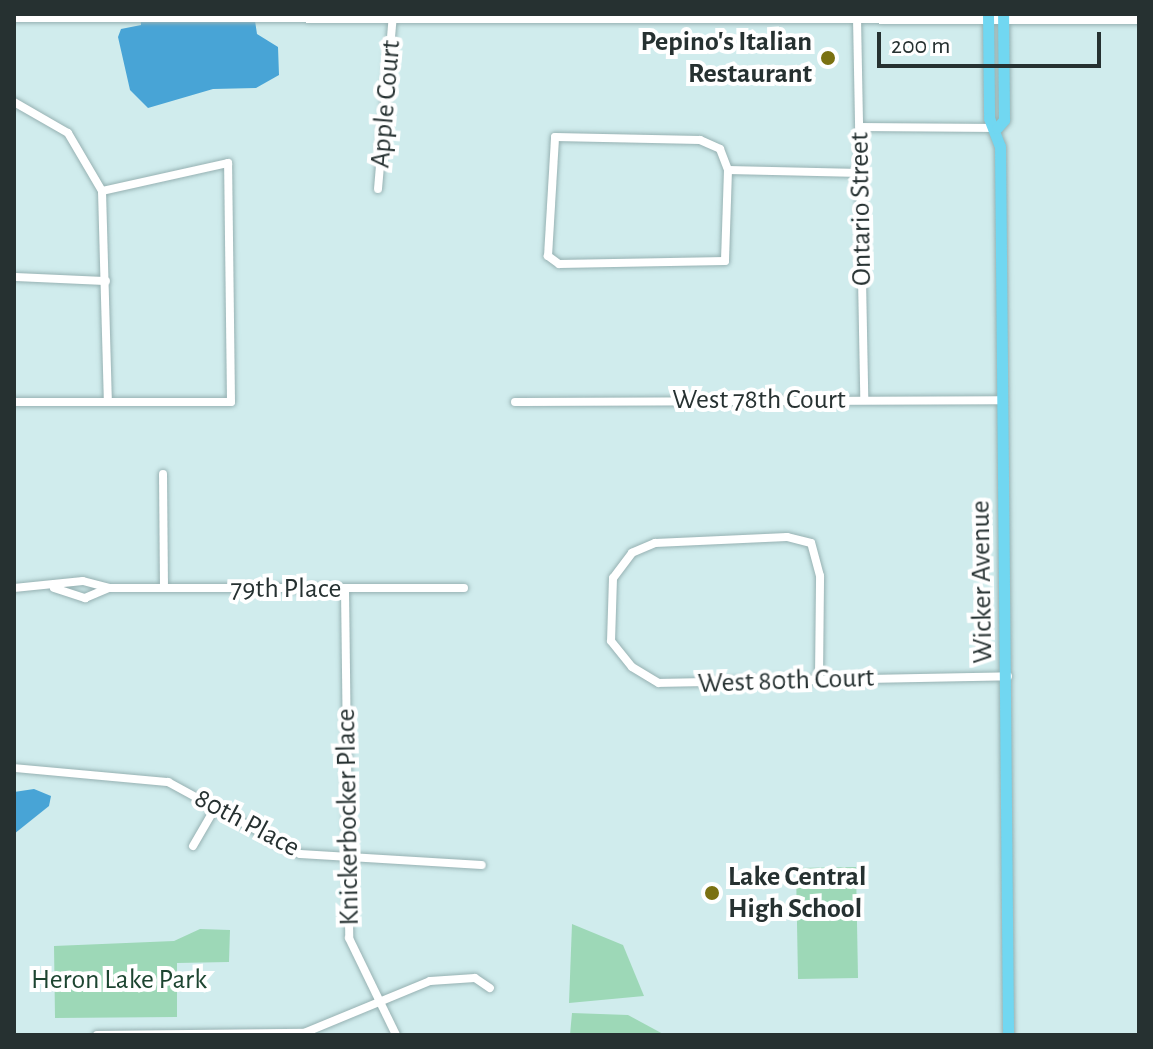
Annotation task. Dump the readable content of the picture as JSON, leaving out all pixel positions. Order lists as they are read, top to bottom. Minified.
{"streets":{"highway":["Wicker Avenue"],"street":["Apple Court","Ontario Street","West 78th Court","79th Place","West 80th Court","Knickerbocker Place","80th Place"]},"crossings":[["Ontario Street","West 78th Court"],["West 78th Court","Wicker Avenue"],["Wicker Avenue","West 80th Court"],["79th Place","Knickerbocker Place"],["Knickerbocker Place","80th Place"]],"parks":["Heron Lake Park"],"places":["Pepino's Italian Restaurant","Lake Central High School"],"scale_bar":"200 m"}
